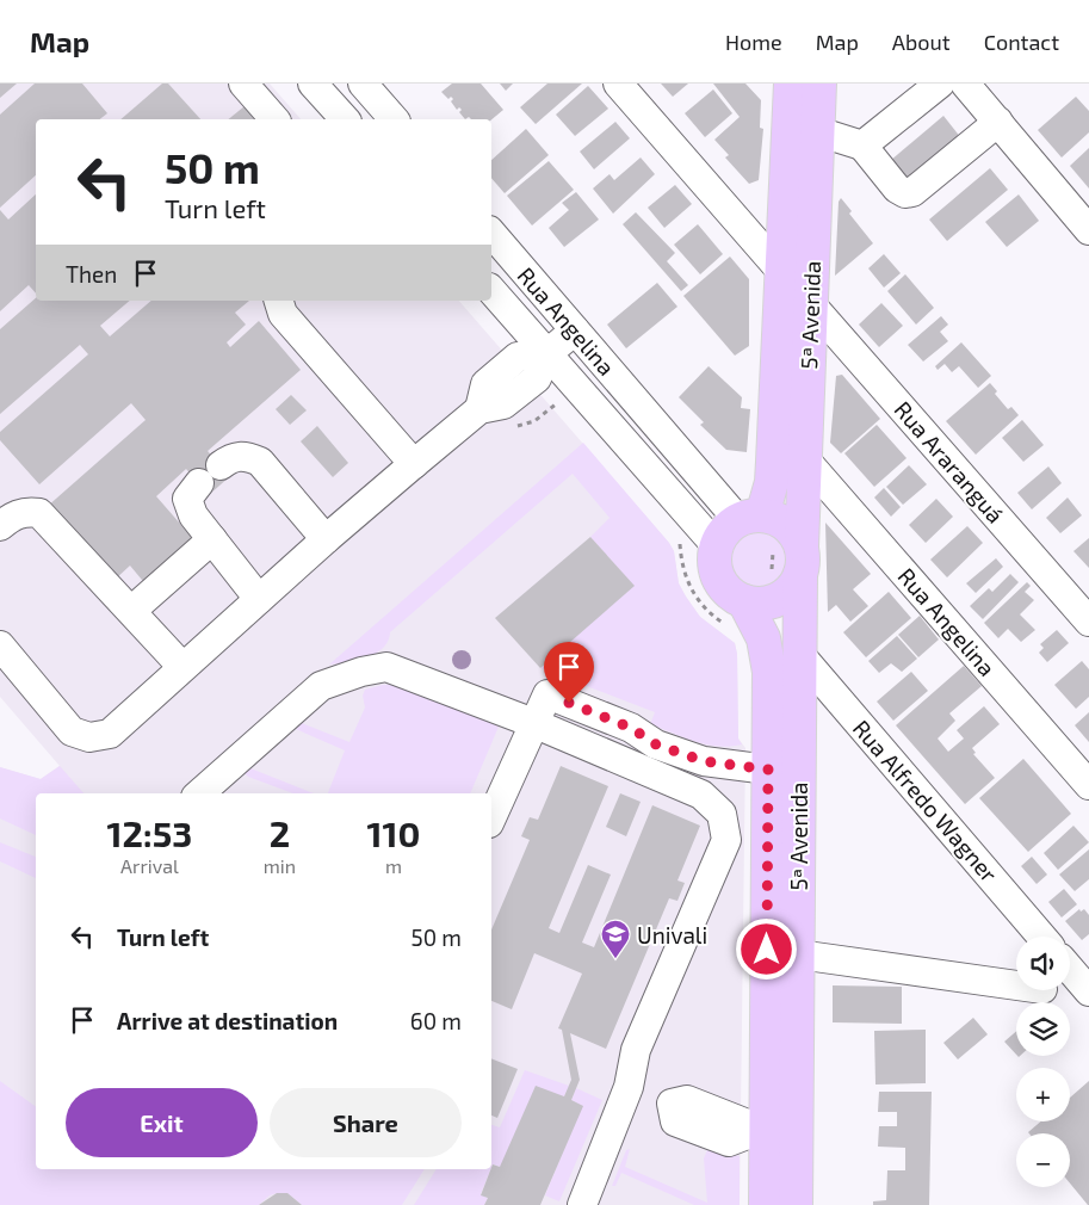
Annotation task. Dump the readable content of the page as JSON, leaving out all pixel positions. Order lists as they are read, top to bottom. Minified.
{"streets":{"main road":["5ª Avenida"],"street":["Rua Angelina","Rua Araranguá","Rua Alfredo Wagner"]},"crossings":[["5ª Avenida","Rua Angelina"],["5ª Avenida","Rua Araranguá"],["5ª Avenida","Rua Alfredo Wagner"]],"places":{"school or university":["Univali"]},"page":{"header":"Map","nav":["Home","Map","About","Contact"],"turn":["50 m","Turn left"],"then":"Then","eta":["12:53","Arrival","2","min","110","m"],"list":[{"name":"Turn left","value":"50 m"},{"name":"Arrive at destination","value":"60 m"}],"map_buttons":["+","−"],"buttons":["Exit","Share"]}}
